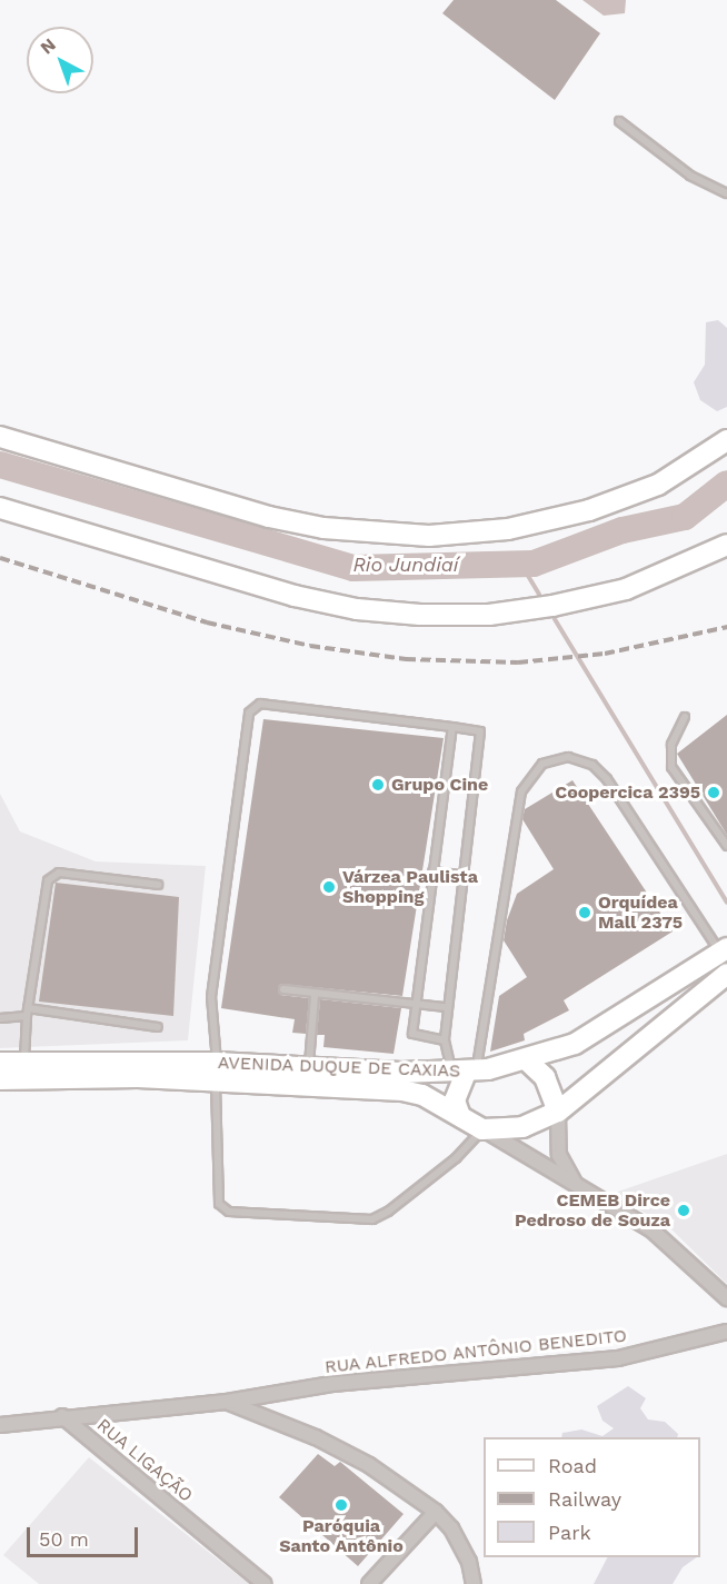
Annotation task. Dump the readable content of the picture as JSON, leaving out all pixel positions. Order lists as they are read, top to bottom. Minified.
{"streets":{"main road":["AVENIDA DUQUE DE CAXIAS"],"street":["RUA ALFREDO ANTÔNIO BENEDITO","RUA LIGAÇÃO"]},"crossings":[["RUA ALFREDO ANTÔNIO BENEDITO","RUA LIGAÇÃO"]],"water":["Rio Jundiaí"],"places":["Grupo Cine","Coopercica 2395","Várzea Paulista Shopping","Orquídea Mall 2375","CEMEB Dirce Pedroso de Souza","Paróquia Santo Antônio"],"legend":["Road","Railway","Park"],"scale_bar":"50 m","north":"top left"}
